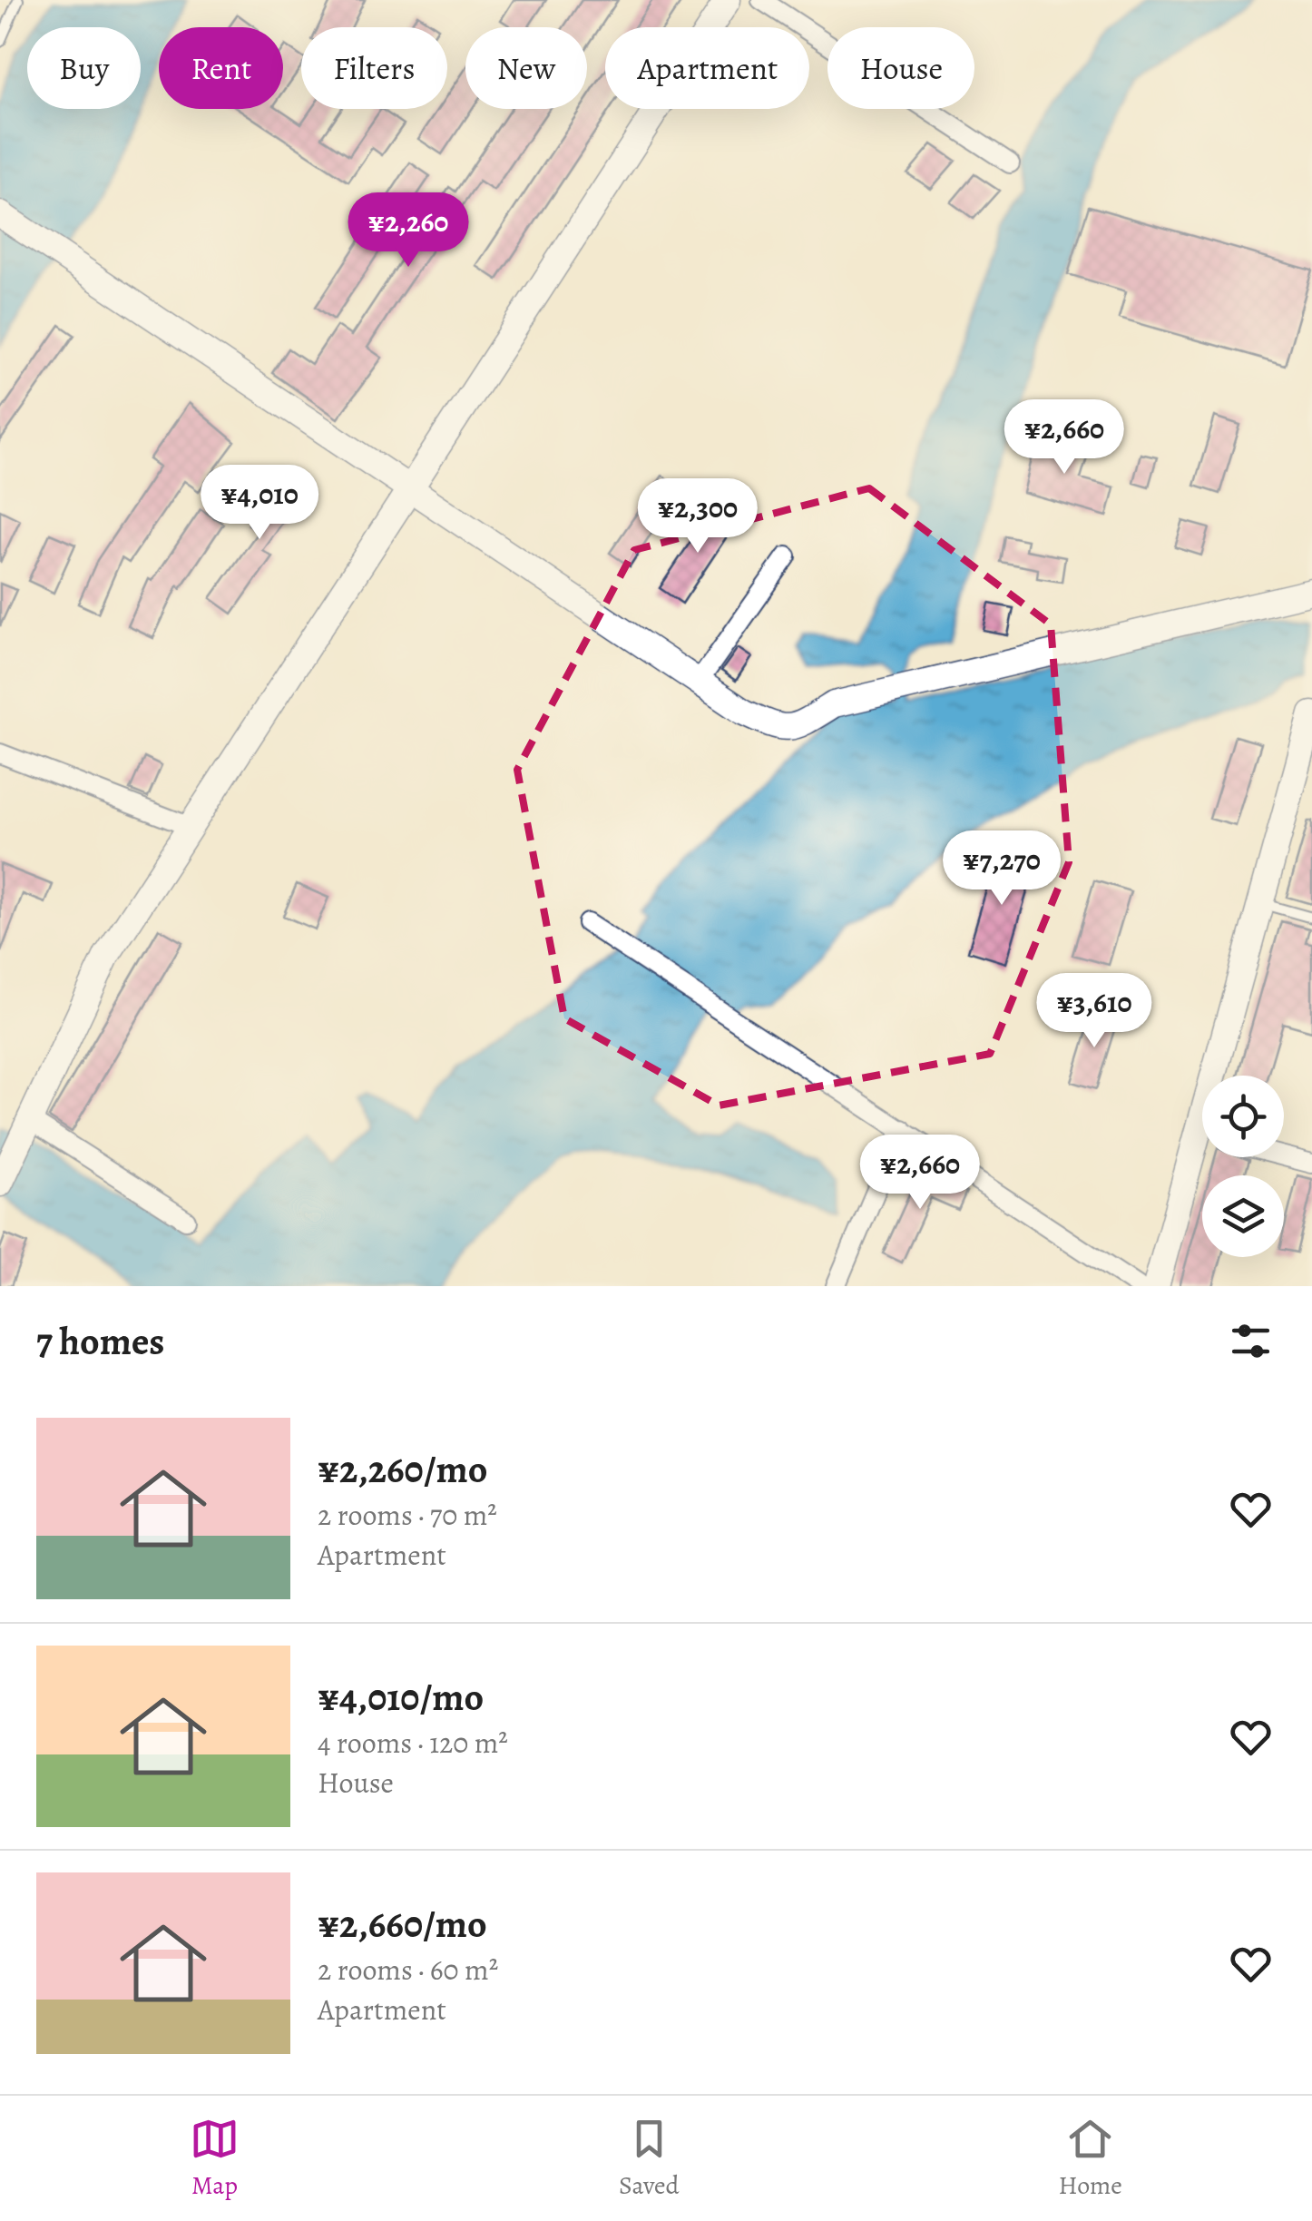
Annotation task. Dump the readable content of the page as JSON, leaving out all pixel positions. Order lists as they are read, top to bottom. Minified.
{"page":{"chip":["Buy","Rent","Filters","New","Apartment","House"],"price":["¥2,260","¥2,660","¥4,010","¥2,300","¥7,270","¥3,610","¥2,660"],"heading":"7 homes","list":[{"name":"¥2,260/mo","note":"2 rooms · 70 m² · Apartment"},{"name":"¥4,010/mo","note":"4 rooms · 120 m² · House"},{"name":"¥2,660/mo","note":"2 rooms · 60 m² · Apartment"}],"tabs":["Map","Saved","Home"]}}
